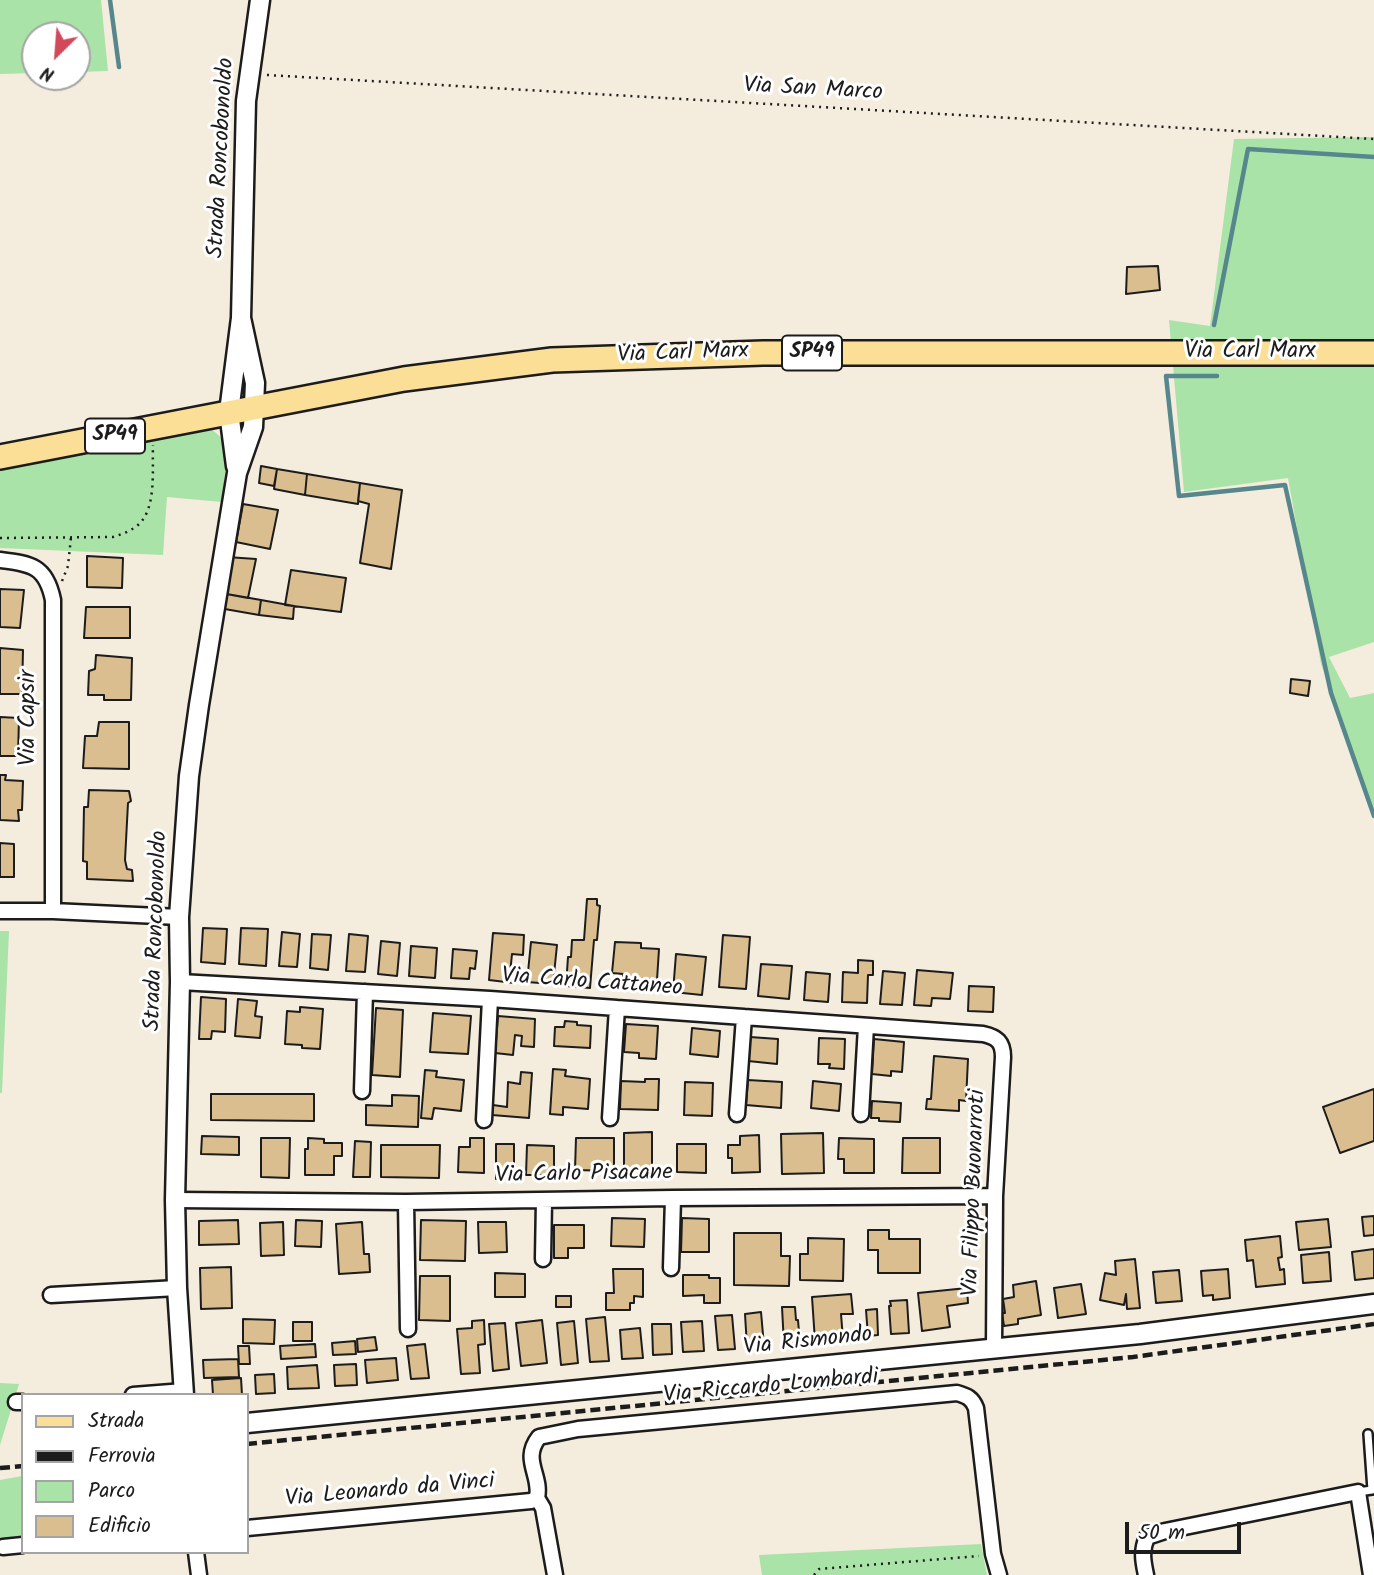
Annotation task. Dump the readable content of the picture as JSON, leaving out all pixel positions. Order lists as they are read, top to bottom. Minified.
{"streets":{"main road":["SP49","Via Carl Marx"],"street":["Strada Roncobonoldo","Via Capsir","Via Carlo Cattaneo","Via Carlo Pisacane","Via Filippo Buonarroti","Via Rismondo","Via Riccardo Lombardi","Via Leonardo da Vinci"],"path":["Via San Marco"]},"crossings":[["Via San Marco","Strada Roncobonoldo"],["Strada Roncobonoldo","Via Carl Marx"],["Strada Roncobonoldo","Via Carlo Cattaneo"],["Strada Roncobonoldo","Via Carlo Pisacane"],["Via Carlo Cattaneo","Via Filippo Buonarroti"],["Via Carlo Pisacane","Via Filippo Buonarroti"],["Via Filippo Buonarroti","Via Rismondo"],["Via Riccardo Lombardi","Via Leonardo da Vinci"]],"legend":["Strada","Ferrovia","Parco","Edificio"],"scale_bar":"50 m","north":"bottom left"}
